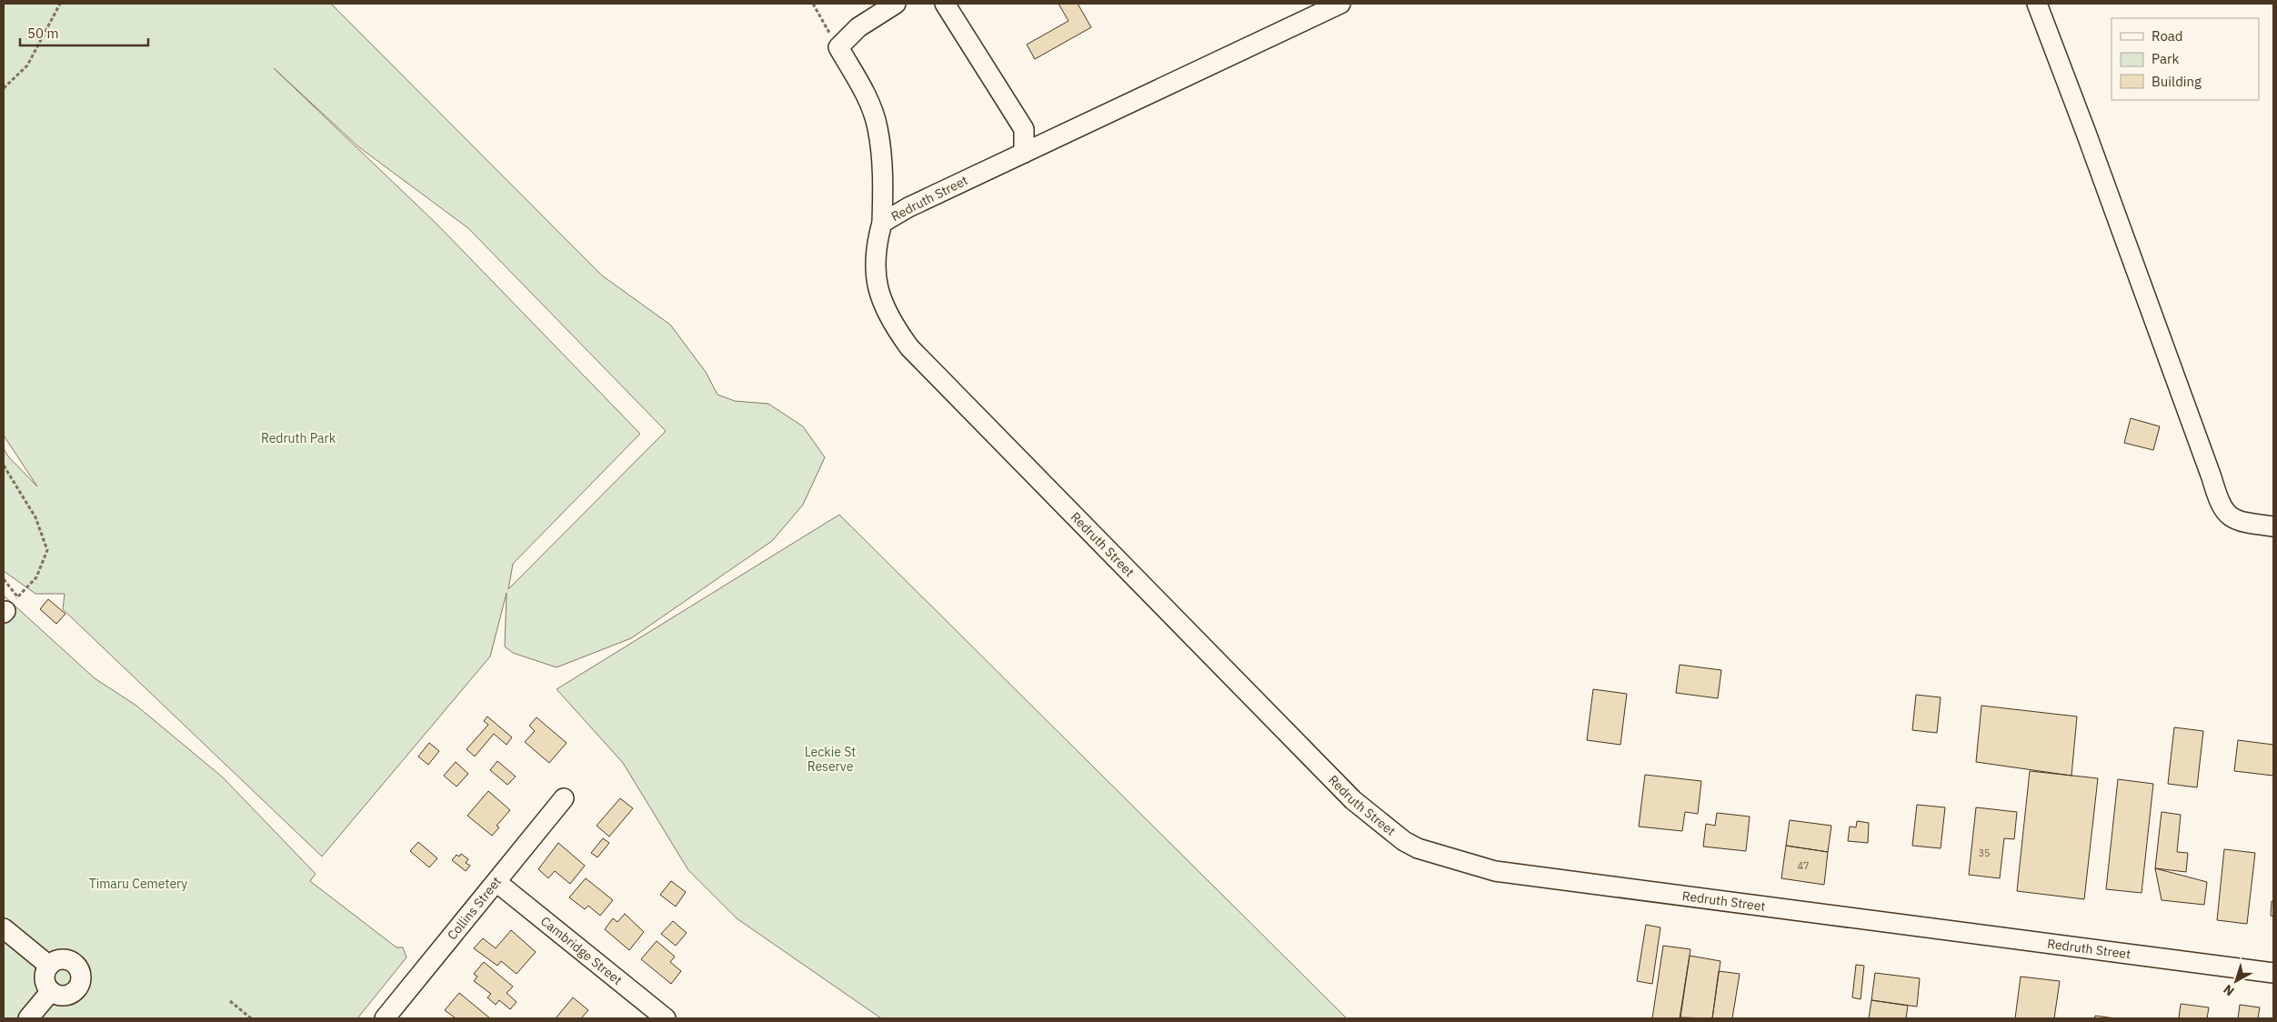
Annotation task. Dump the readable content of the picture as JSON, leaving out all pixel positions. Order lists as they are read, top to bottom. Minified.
{"streets":{"street":["Redruth Street","Collins Street","Cambridge Street"]},"crossings":[["Collins Street","Cambridge Street"]],"parks":["Redruth Park","Leckie St Reserve","Timaru Cemetery"],"house_numbers":["35","47"],"legend":["Road","Park","Building"],"scale_bar":"50 m","north":"bottom left"}
